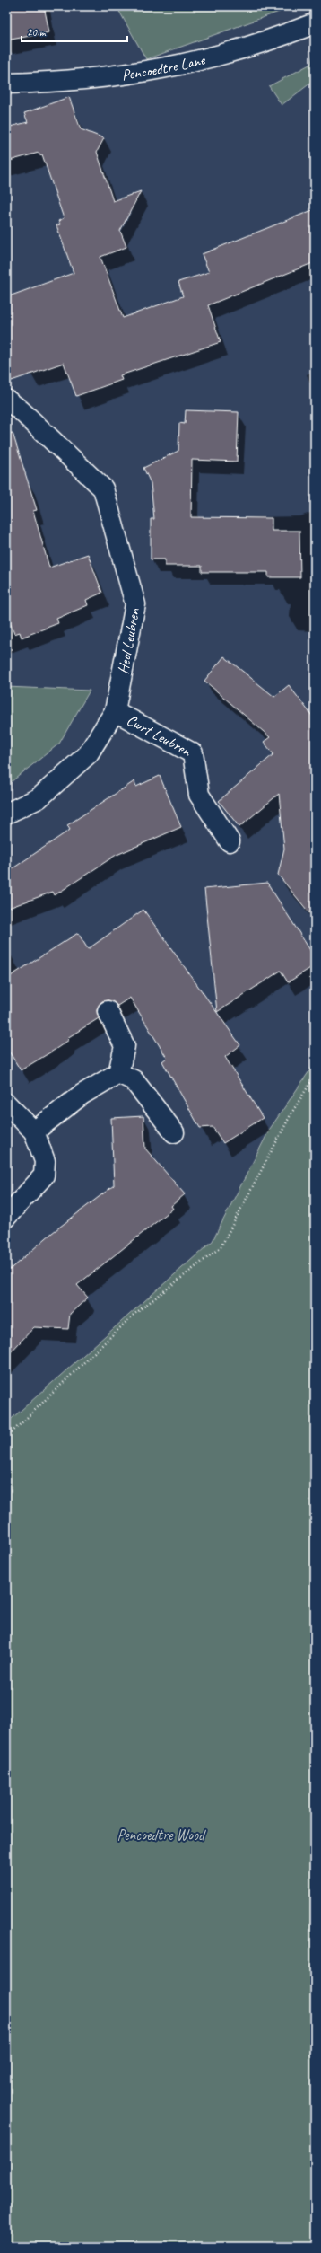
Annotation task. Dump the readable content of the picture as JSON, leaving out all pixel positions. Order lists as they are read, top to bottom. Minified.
{"streets":{"street":["Pencoedtre Lane","Heol Leubren","Cwrt Leubren"]},"crossings":[["Heol Leubren","Cwrt Leubren"]],"parks":["Pencoedtre Wood"],"scale_bar":"20 m"}
